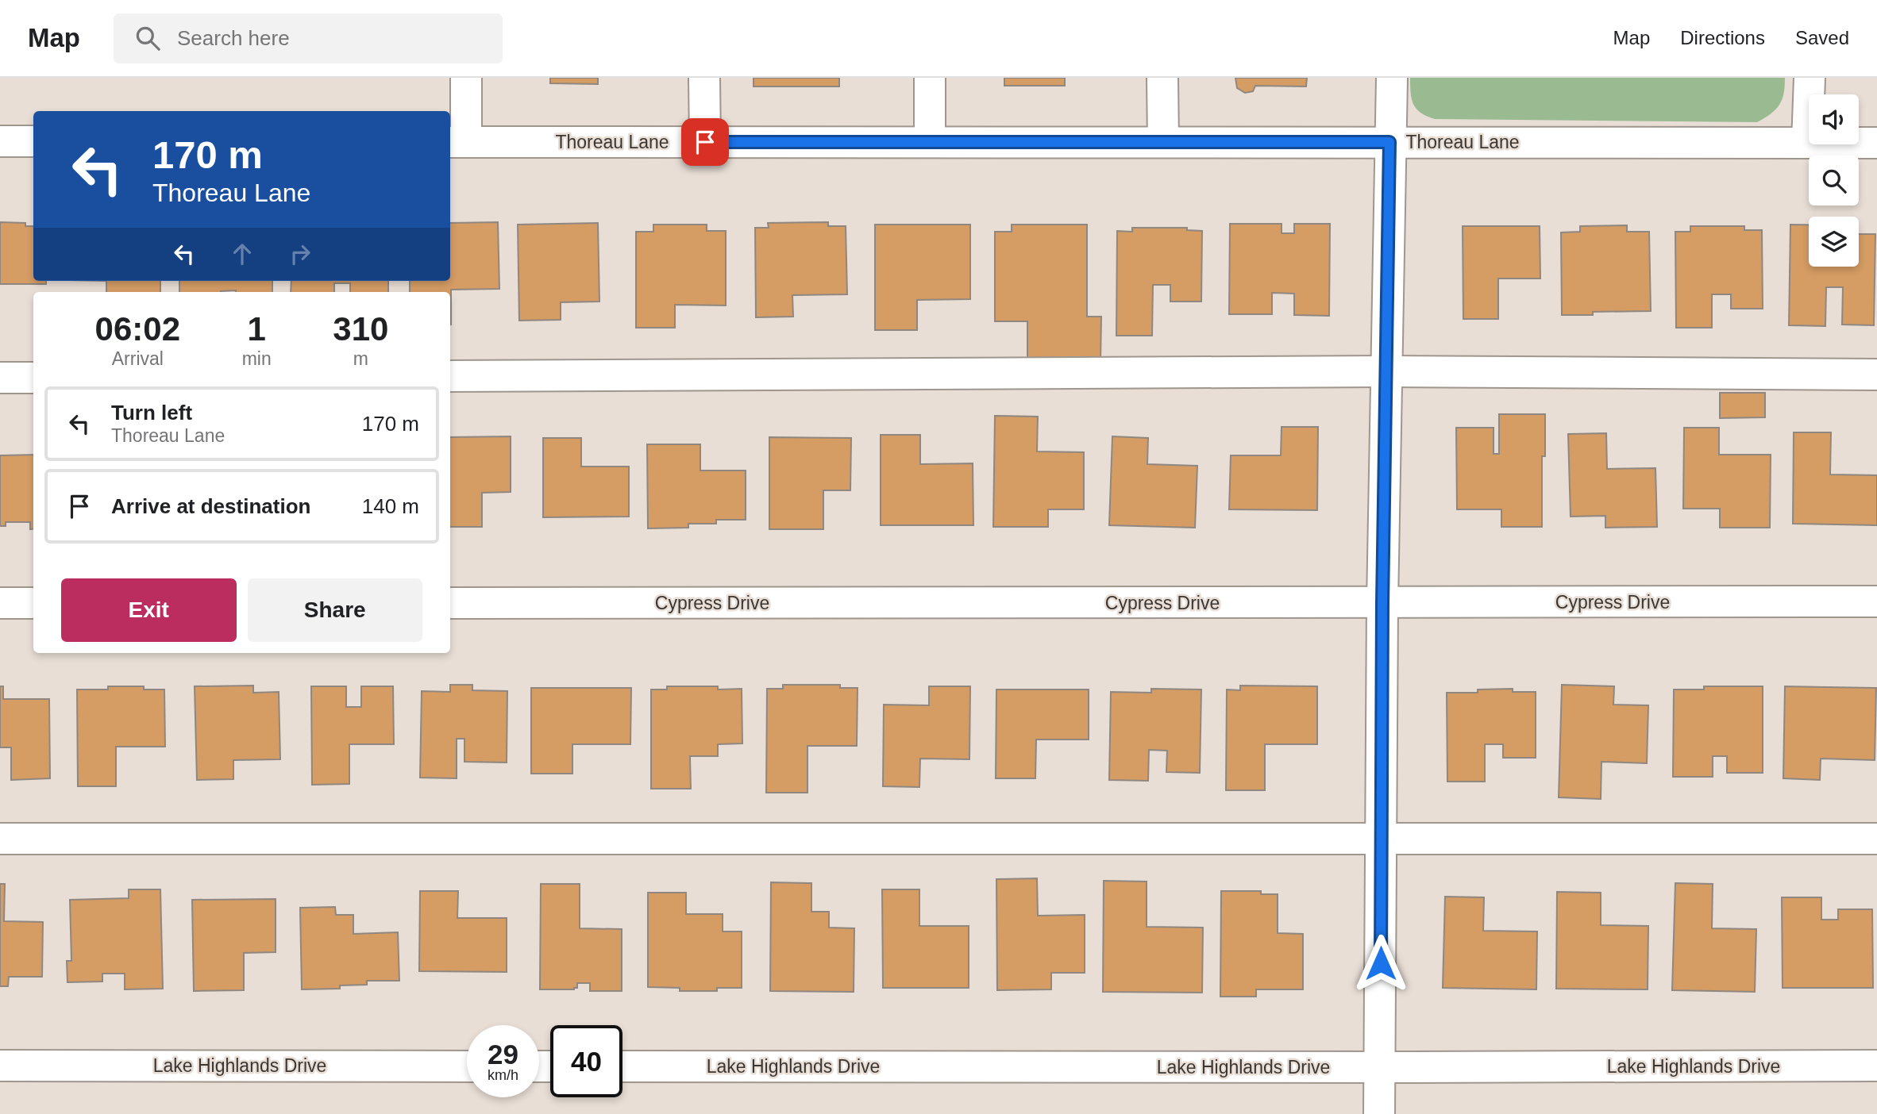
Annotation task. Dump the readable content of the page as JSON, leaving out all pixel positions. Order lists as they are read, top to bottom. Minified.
{"streets":{"street":["Thoreau Lane","Cypress Drive","Lake Highlands Drive"]},"page":{"header":"Map","search":"Search here","nav":["Map","Directions","Saved"],"turn":["170 m","Thoreau Lane"],"eta":["06:02","Arrival","1","min","310","m"],"list":[{"name":"Turn left","note":"Thoreau Lane","value":"170 m"},{"name":"Arrive at destination","value":"140 m"}],"buttons":["Exit","Share"],"speed":"29 km/h","limit":"40"}}
